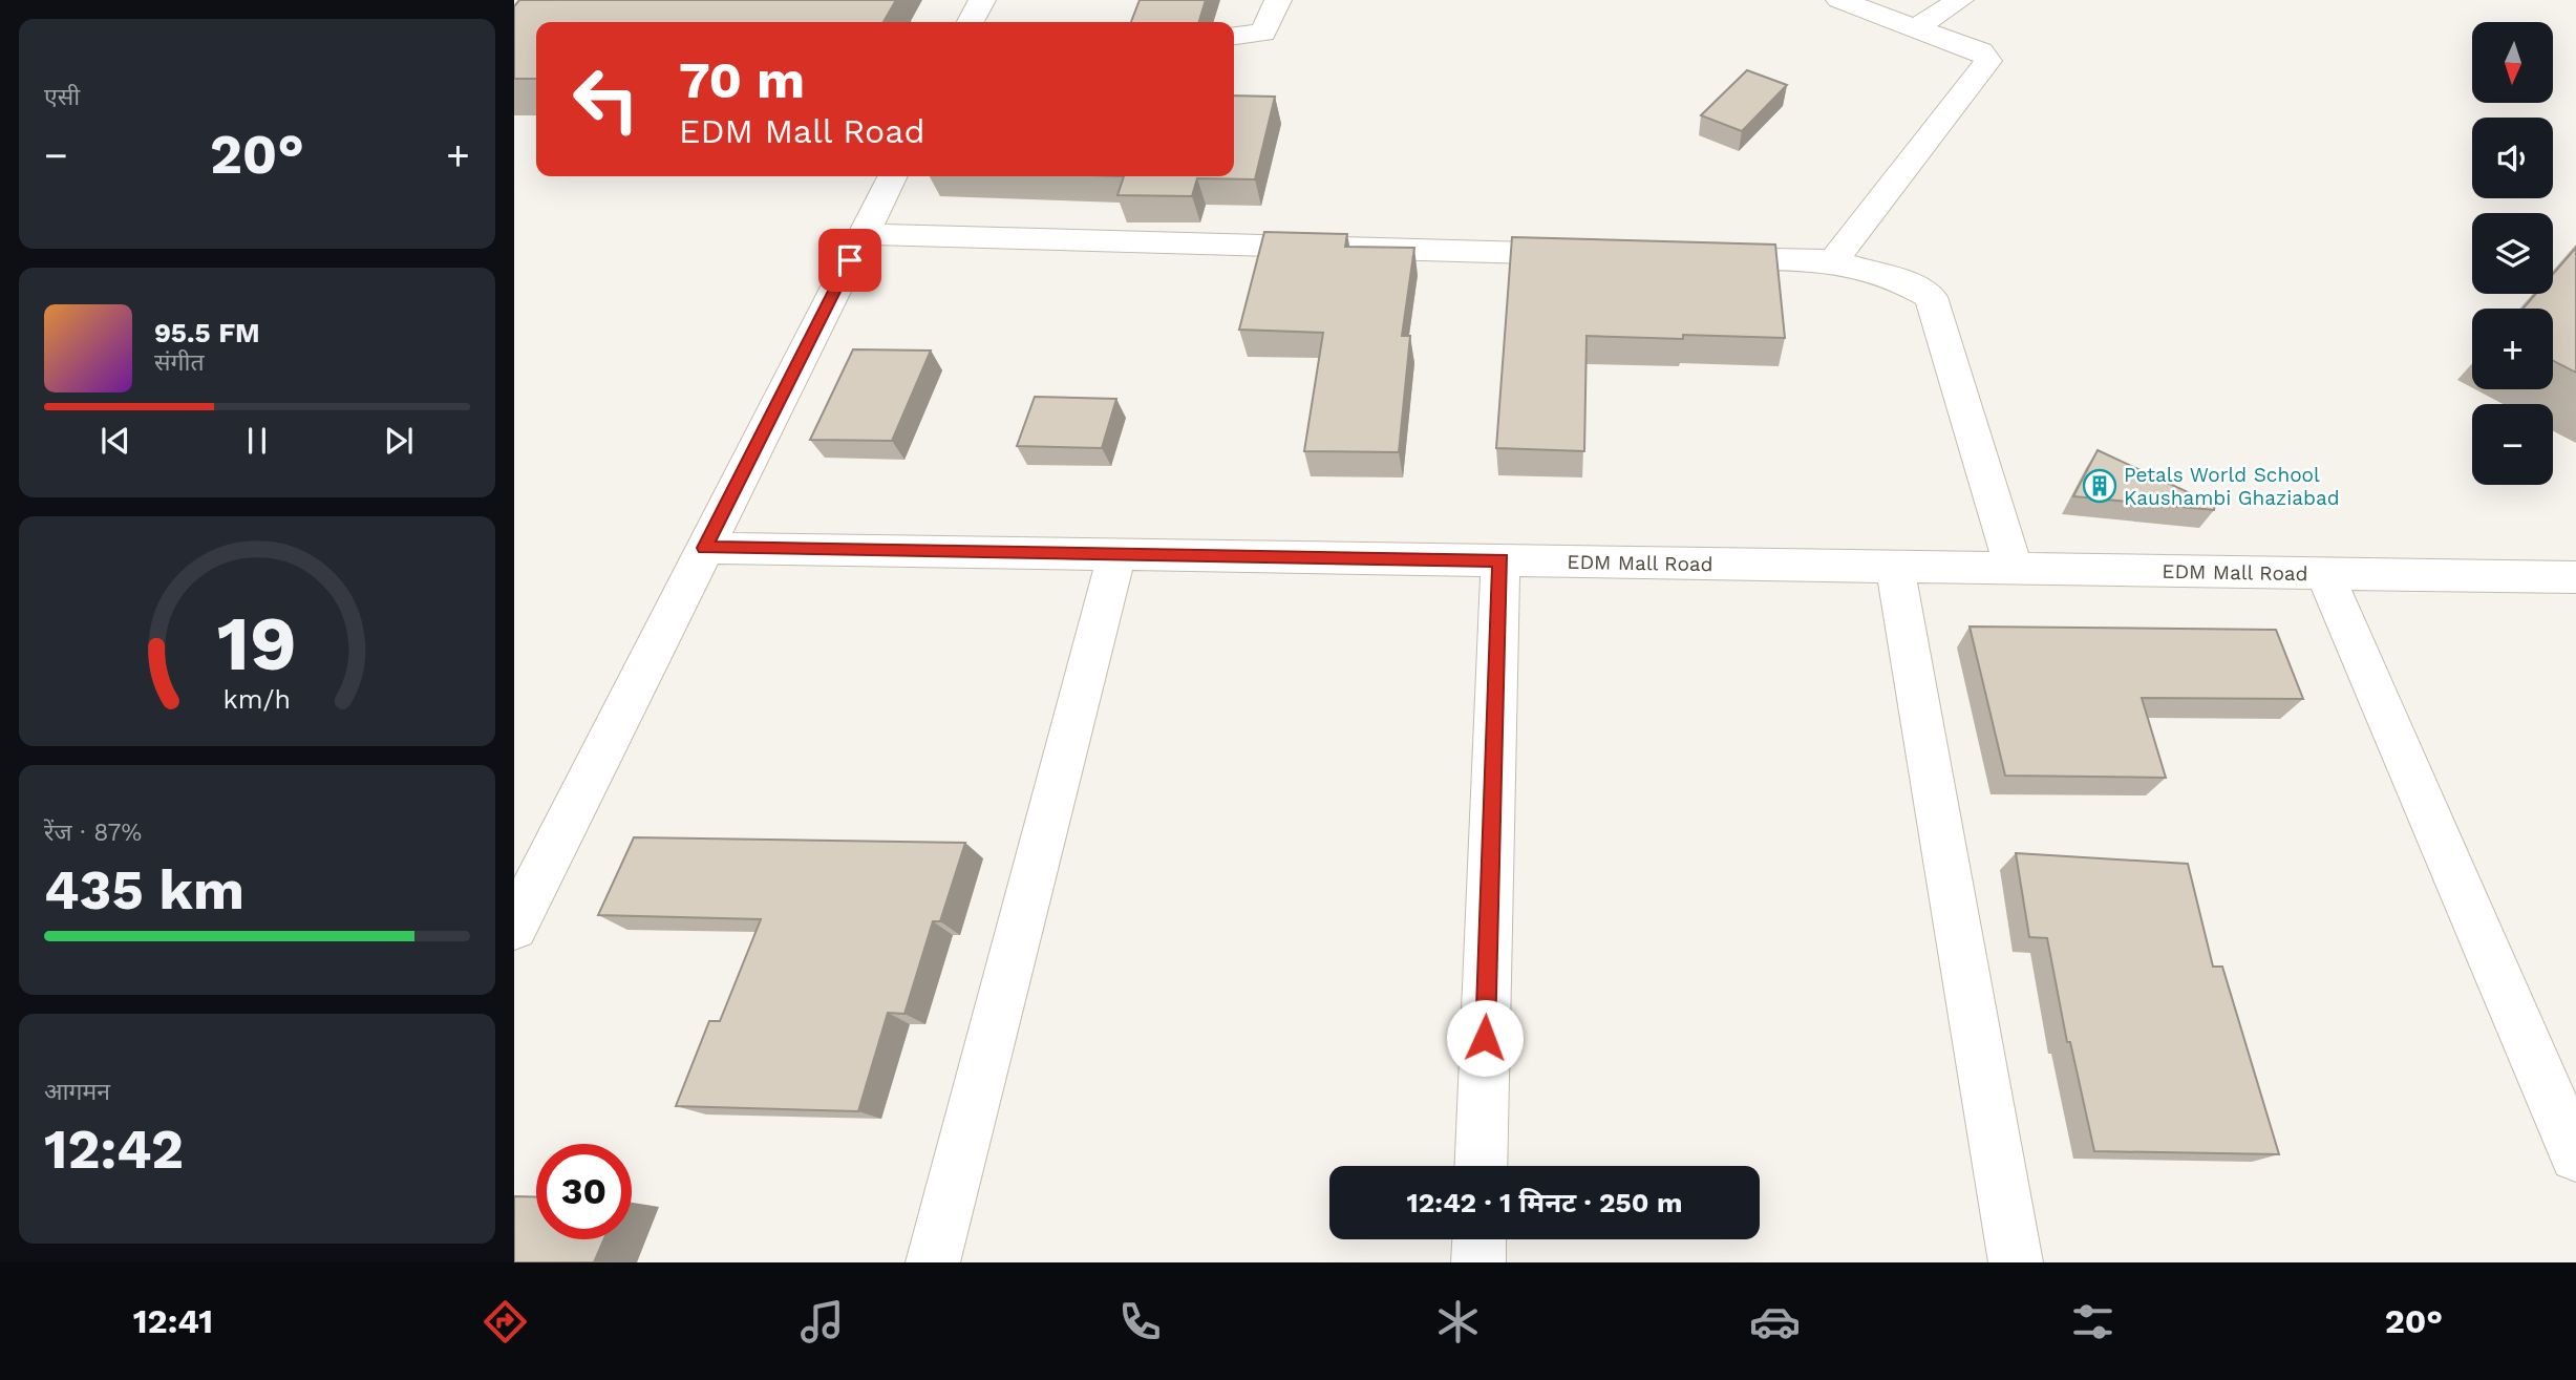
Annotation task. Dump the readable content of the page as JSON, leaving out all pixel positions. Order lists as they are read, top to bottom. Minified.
{"streets":{"street":["EDM Mall Road"]},"places":{"building":["Petals World School Kaushambi Ghaziabad"]},"north":"bottom","page":{"tile":["एसी",["रेंज · 87%","435 km"],["आगमन","12:42"]],"map_buttons":["+","−"],"turn":["70 m","EDM Mall Road"],"heat":["−","20°","+"],"song":["95.5 FM","संगीत"],"limit":"30","trip":"12:42 · 1 मिनट · 250 m","tabs":["12:41","20°"],"gauge":["19","km/h"]}}
